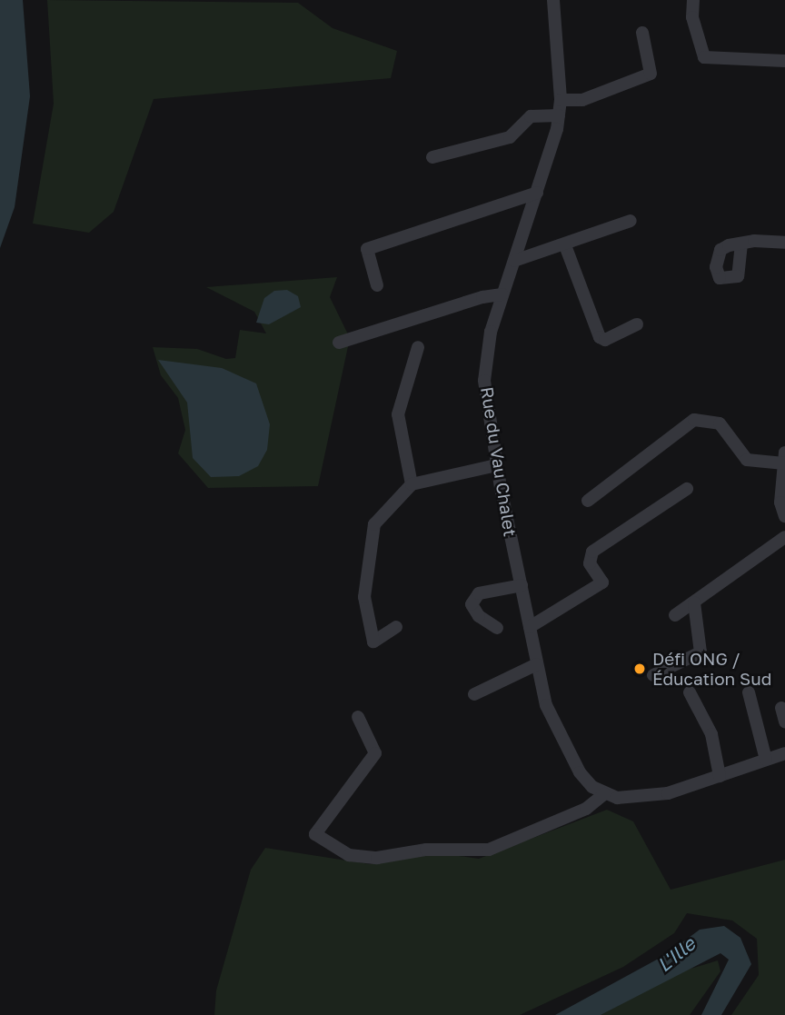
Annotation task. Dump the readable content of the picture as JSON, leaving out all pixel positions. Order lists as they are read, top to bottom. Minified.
{"streets":{"street":["Rue du Vau Chalet"]},"water":["L'Ille"],"places":["Défi ONG / Éducation Sud"]}
